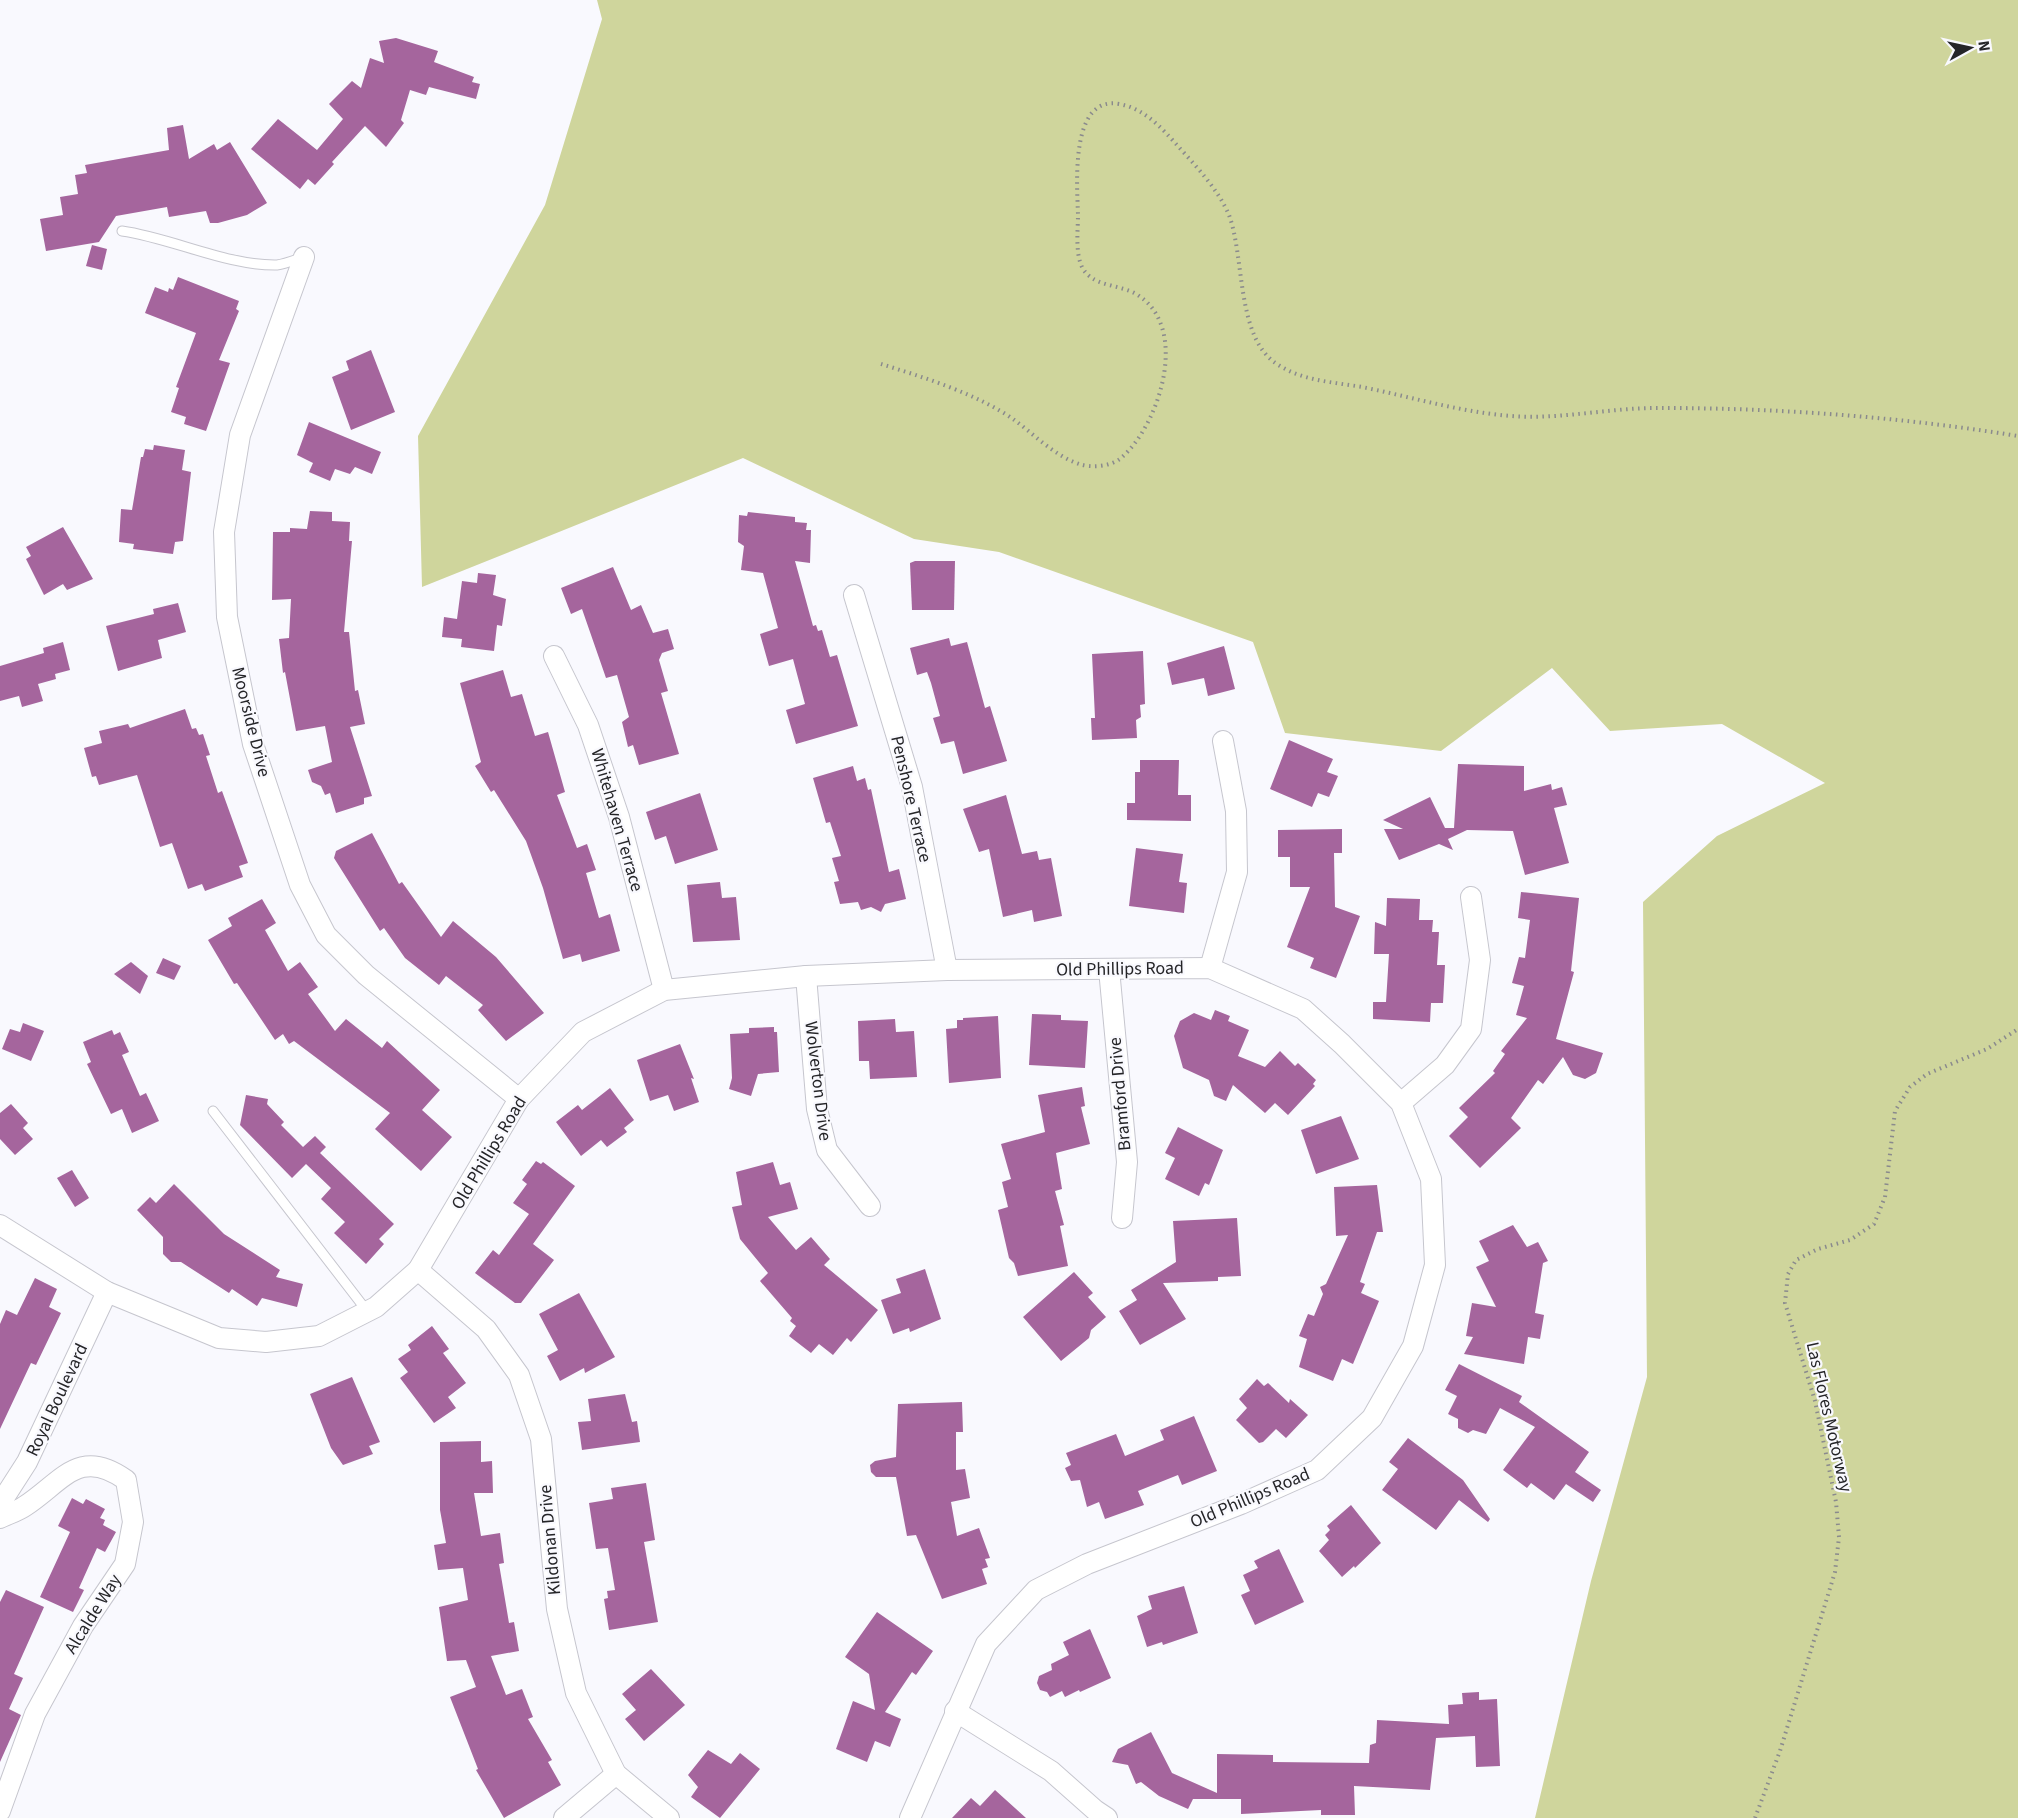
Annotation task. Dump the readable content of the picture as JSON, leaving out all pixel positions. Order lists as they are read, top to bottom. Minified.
{"streets":{"street":["Moorside Drive","Penshore Terrace","Whitehaven Terrace","Old Phillips Road","Wolverton Drive","Bramford Drive","Royal Boulevard","Kildonan Drive","Alcalde Way"],"path":["Las Flores Motorway"]},"crossings":[["Moorside Drive","Old Phillips Road"],["Penshore Terrace","Old Phillips Road"],["Whitehaven Terrace","Old Phillips Road"],["Old Phillips Road","Wolverton Drive"],["Old Phillips Road","Bramford Drive"],["Old Phillips Road","Royal Boulevard"],["Old Phillips Road","Kildonan Drive"]],"north":"right"}
